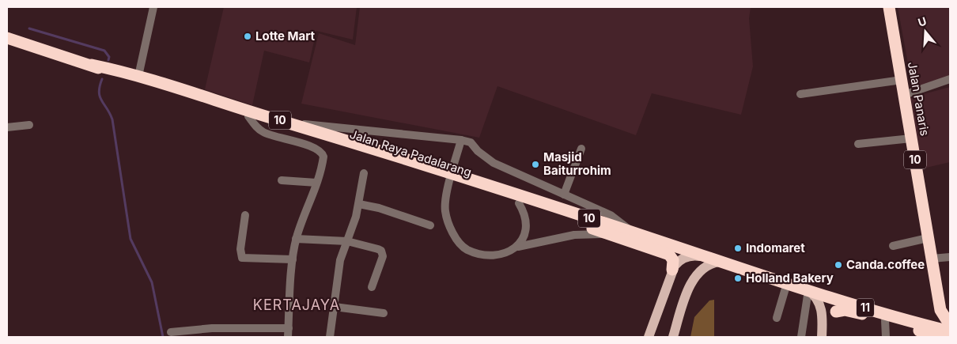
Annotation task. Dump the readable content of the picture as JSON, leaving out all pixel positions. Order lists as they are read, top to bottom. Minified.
{"streets":{"highway":["Jalan Panaris","10","Jalan Raya Padalarang","11"]},"crossings":[["Jalan Panaris","Jalan Raya Padalarang"]],"districts":["KERTAJAYA"],"places":["Lotte Mart","Masjid Baiturrohim","Indomaret","Canda.coffee","Holland Bakery"],"north":"top"}
